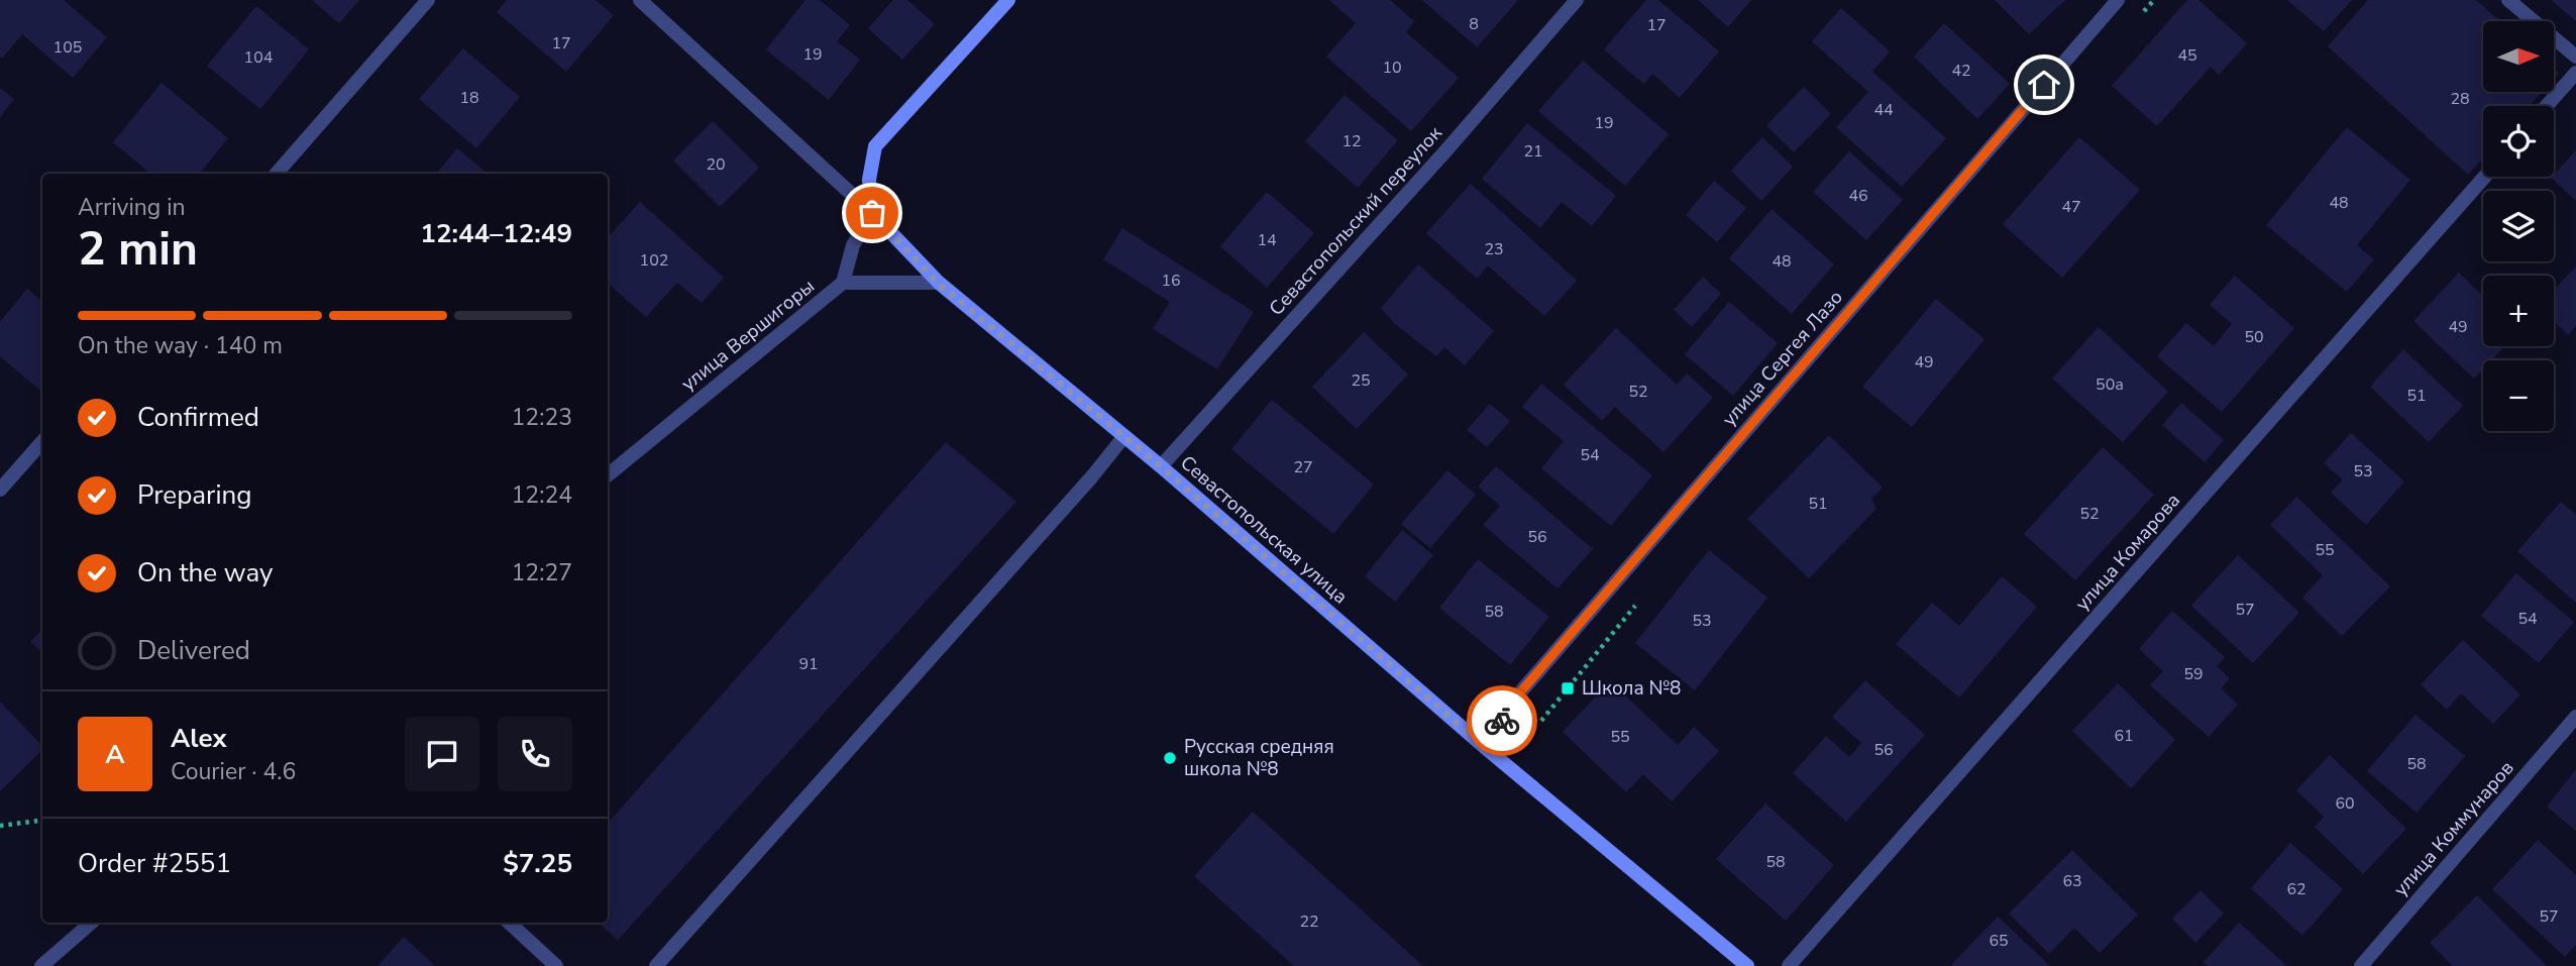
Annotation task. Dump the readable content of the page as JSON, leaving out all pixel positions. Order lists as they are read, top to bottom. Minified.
{"streets":{"street":["Севастопольский переулок","улица Вершигоры","улица Сергея Лазо","Севастопольская улица","улица Комарова","улица Коммунаров"]},"crossings":[["Севастопольский переулок","Севастопольская улица"],["улица Вершигоры","Севастопольская улица"],["улица Сергея Лазо","Севастопольская улица"]],"places":{"transit":["Школа №8"],"other":["Русская средняя школа №8"]},"house_numbers":["8","17","17","105","19","45","104","10","42","18","28","44","19","12","21","20","46","48","47","14","23","102","48","16","49","50","49","25","50а","52","51","54","27","53","51","52","56","55","57","58","54","53","91","59","61","55","56","58","60","58","63","62","57","22","65"],"north":"right","page":{"map_buttons":["+","−"],"heading":["2 min","Arriving in","12:44–12:49"],"panel":["Alex","Courier · 4.6","Order #2551","$7.25"],"bar":"On the way · 140 m","list":[["Confirmed","12:23"],["Preparing","12:24"],["On the way","12:27"],"Delivered"],"round":"A"}}
